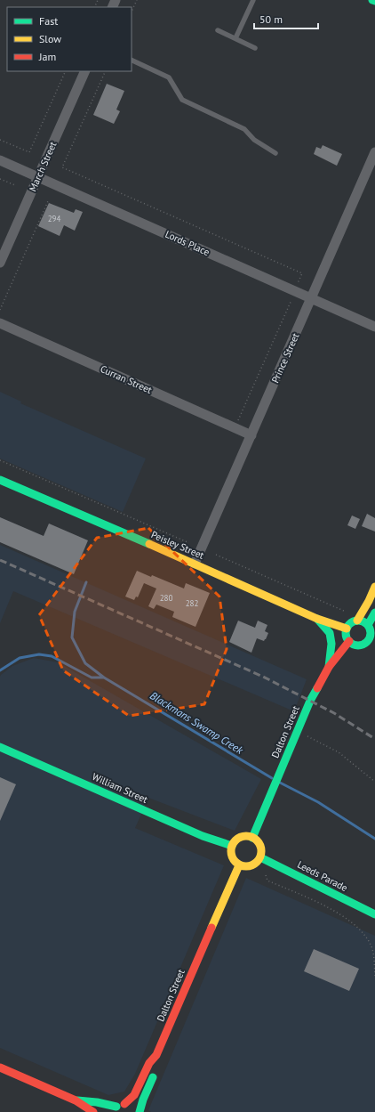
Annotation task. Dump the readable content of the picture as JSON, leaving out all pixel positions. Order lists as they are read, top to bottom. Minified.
{"streets":{"main road":["Peisley Street","Dalton Street","William Street","Leeds Parade"],"street":["March Street","Lords Place","Prince Street","Curran Street"]},"crossings":[["March Street","Lords Place"],["Lords Place","Prince Street"],["Prince Street","Curran Street"],["Prince Street","Peisley Street"],["Peisley Street","Dalton Street"],["Dalton Street","William Street"],["Dalton Street","Leeds Parade"],["William Street","Leeds Parade"]],"water":["Blackmans Swamp Creek"],"house_numbers":["294","280","282"],"legend":["Fast","Slow","Jam"],"scale_bar":"50 m"}
